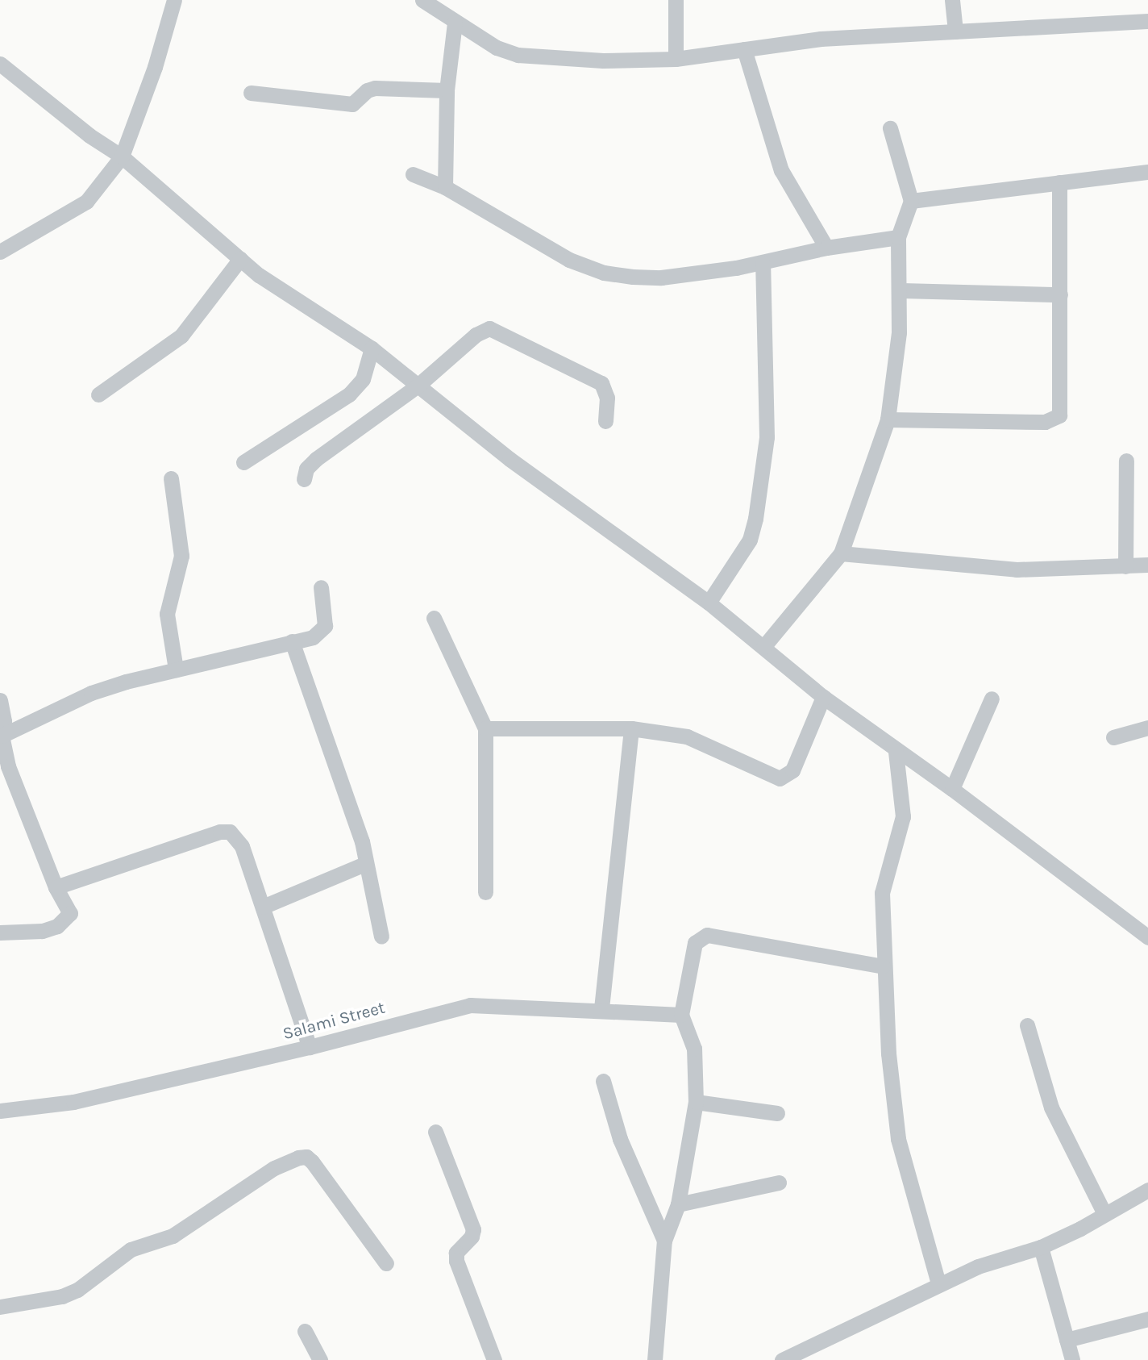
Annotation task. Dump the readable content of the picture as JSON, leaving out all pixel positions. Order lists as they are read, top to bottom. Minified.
{"streets":{"street":["Salami Street"]}}
